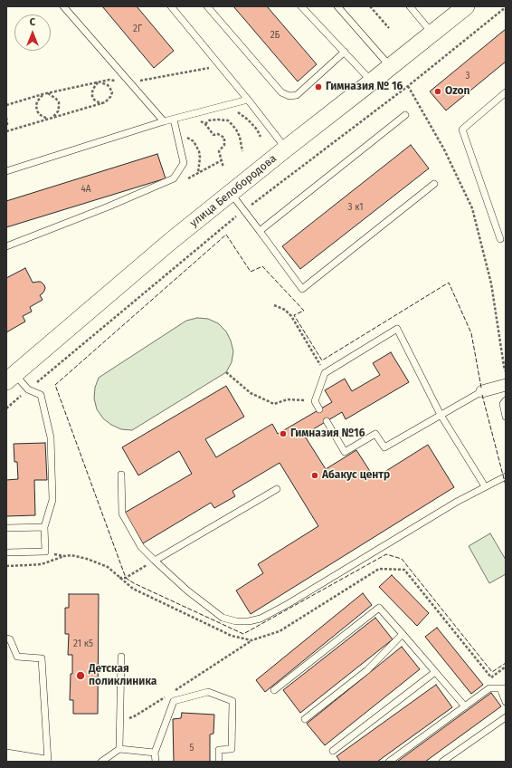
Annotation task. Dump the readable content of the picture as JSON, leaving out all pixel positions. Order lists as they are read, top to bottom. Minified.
{"streets":{"street":["улица Белобородова"]},"places":["Гимназия № 16","Ozon","Гимназия №16","Абакус центр","Детская поликлиника"],"house_numbers":["2Г","2Б","3","4А","3 к1","21 к5","5"],"north":"top"}
